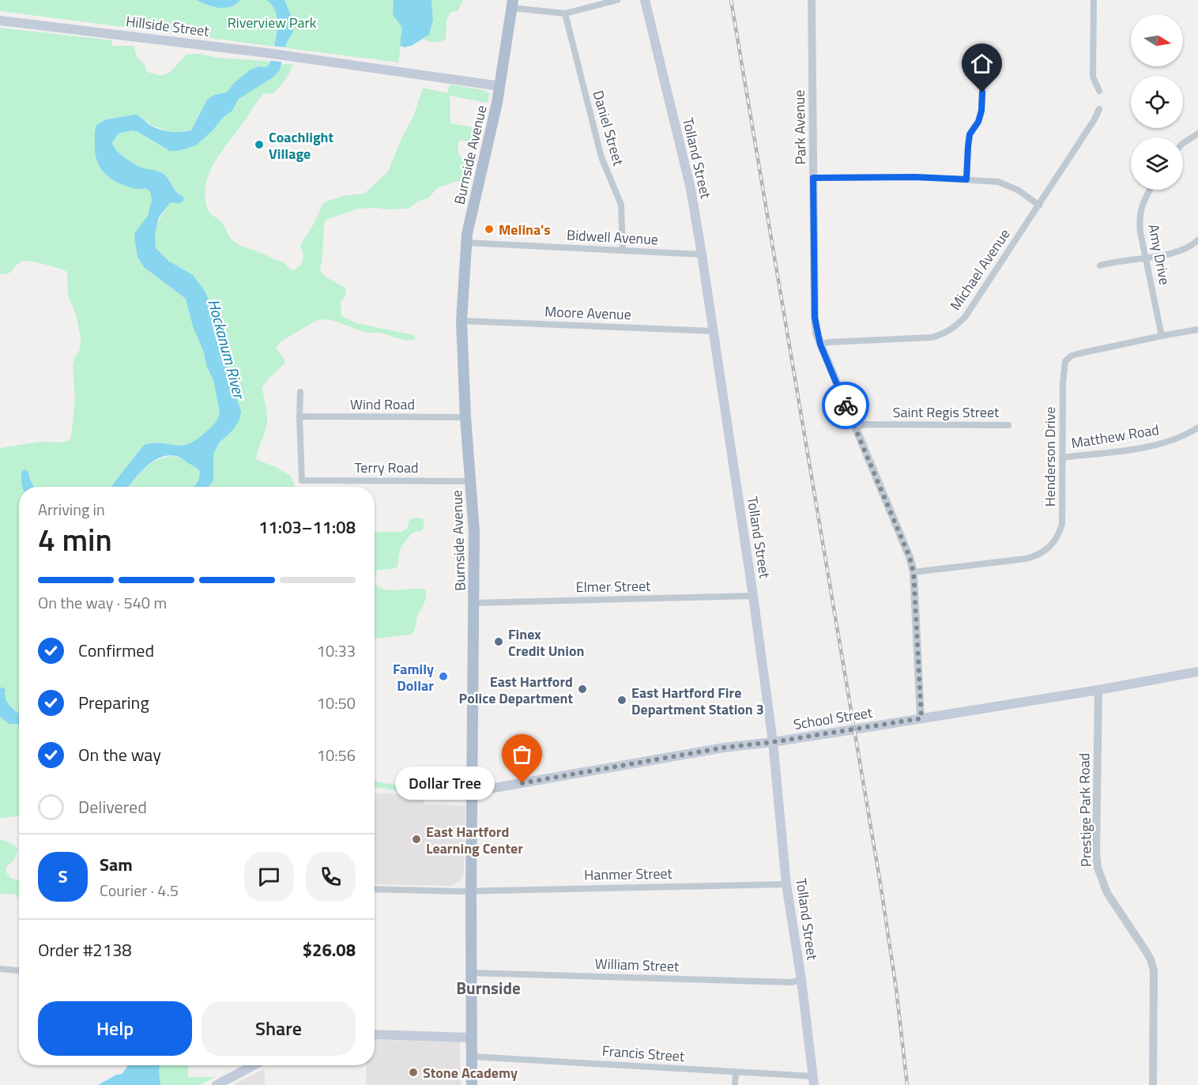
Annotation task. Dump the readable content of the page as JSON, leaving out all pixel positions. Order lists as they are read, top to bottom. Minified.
{"streets":{"main road":["Hillside Street","Burnside Avenue","Tolland Street","School Street"],"street":["Park Avenue","Daniel Street","Bidwell Avenue","Amy Drive","Michael Avenue","Moore Avenue","Wind Road","Saint Regis Street","Matthew Road","Henderson Drive","Terry Road","Elmer Street","Prestige Park Road","Hanmer Street","William Street","Francis Street"]},"crossings":[["Hillside Street","Burnside Avenue"],["Park Avenue","Michael Avenue"],["Park Avenue","Saint Regis Street"],["Park Avenue","Henderson Drive"],["Park Avenue","School Street"],["Daniel Street","Bidwell Avenue"],["Burnside Avenue","Bidwell Avenue"],["Burnside Avenue","Moore Avenue"],["Burnside Avenue","Wind Road"],["Burnside Avenue","Terry Road"],["Burnside Avenue","Elmer Street"],["Burnside Avenue","School Street"],["Burnside Avenue","Hanmer Street"],["Burnside Avenue","William Street"],["Burnside Avenue","Francis Street"],["Tolland Street","Bidwell Avenue"],["Tolland Street","Moore Avenue"],["Tolland Street","Elmer Street"],["Tolland Street","School Street"],["Tolland Street","Hanmer Street"],["Tolland Street","William Street"],["Tolland Street","Francis Street"],["Amy Drive","Henderson Drive"],["Wind Road","Terry Road"],["Matthew Road","Henderson Drive"],["School Street","Prestige Park Road"]],"districts":["Burnside"],"water":["Hockanum River"],"parks":["Riverview Park"],"places":["Coachlight Village","Melina's","Finex Credit Union","Family Dollar","East Hartford Police Department","East Hartford Fire Department Station 3","Dollar Tree","East Hartford Learning Center","Stone Academy"],"north":"right","page":{"heading":["4 min","Arriving in","11:03–11:08"],"panel":["Sam","Courier · 4.5","Order #2138","$26.08"],"bar":"On the way · 540 m","list":[["Confirmed","10:33"],["Preparing","10:50"],["On the way","10:56"],"Delivered"],"bubble":"Dollar Tree","round":"S","buttons":["Help","Share"]}}
